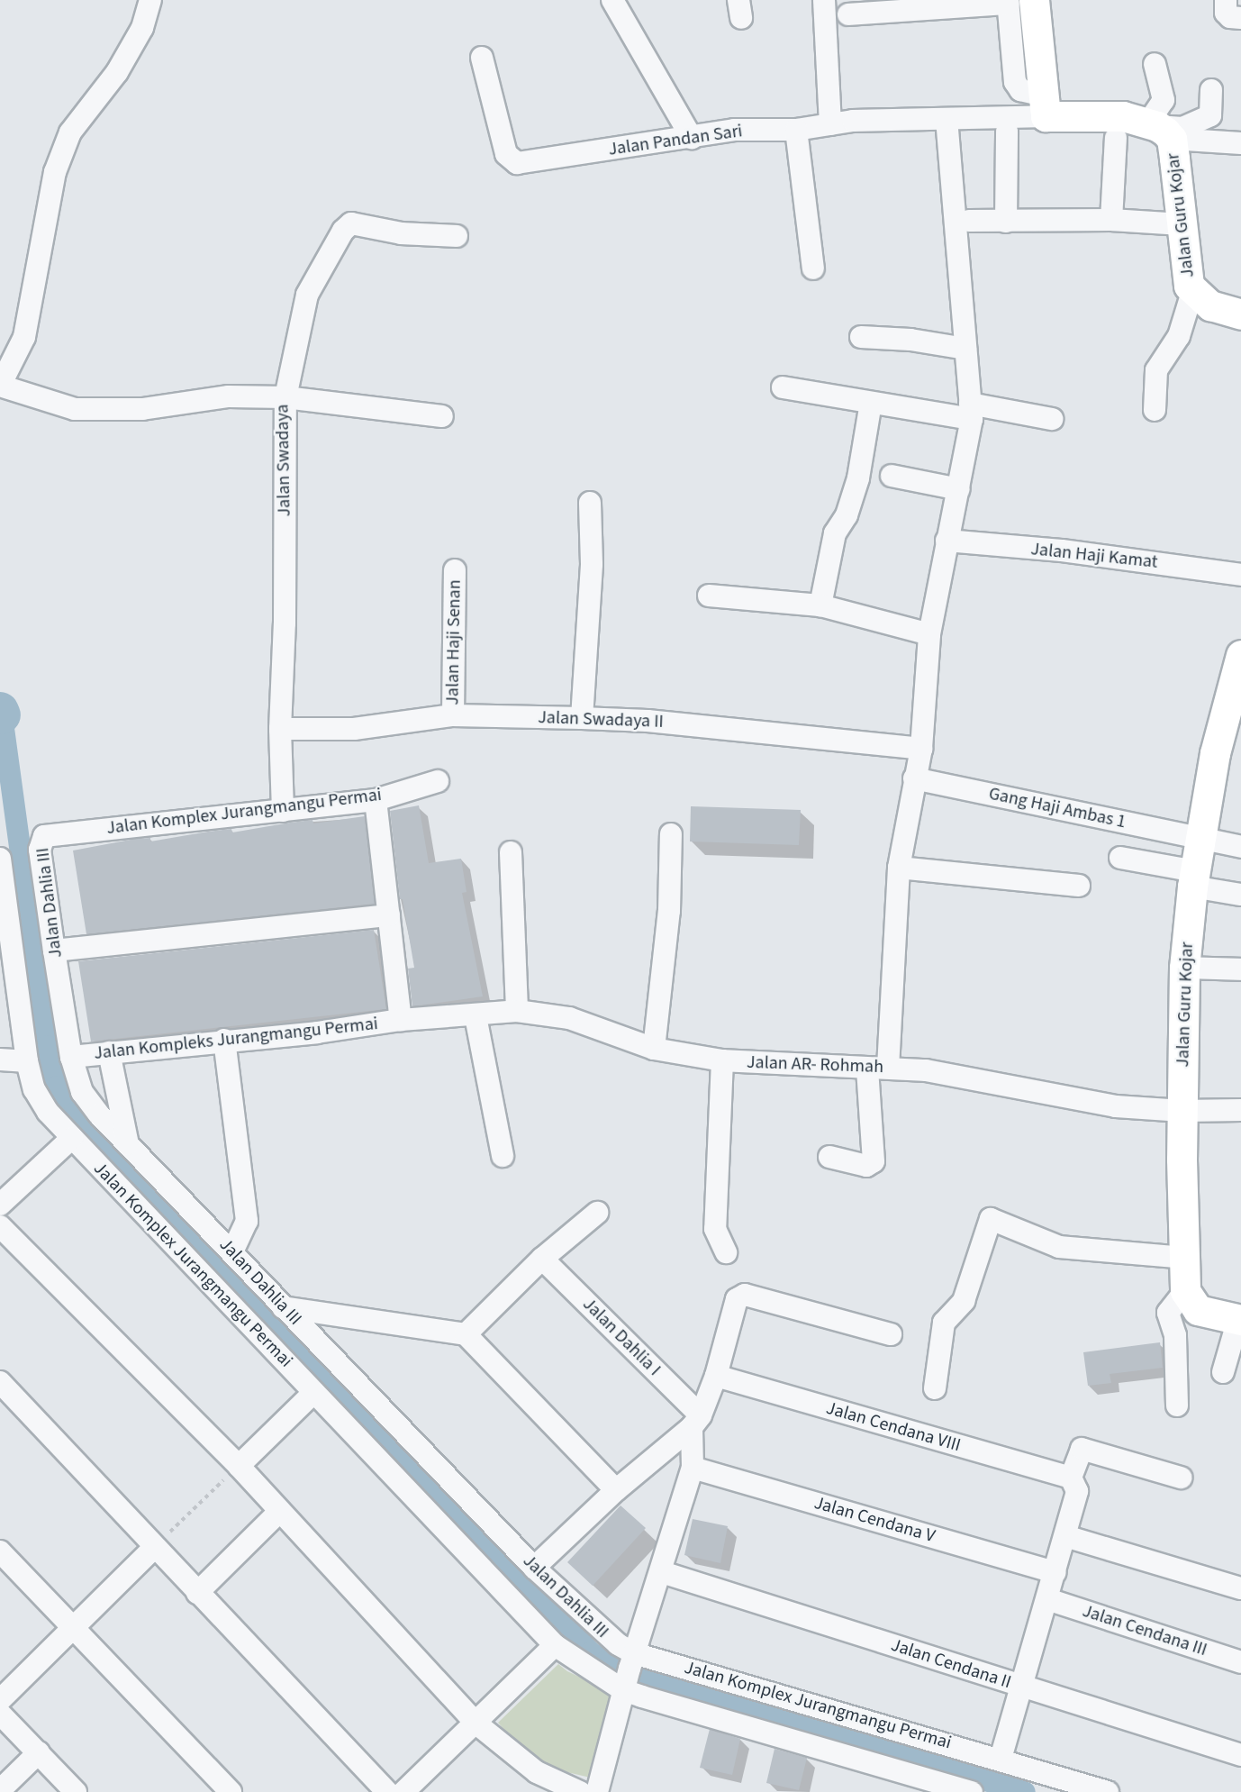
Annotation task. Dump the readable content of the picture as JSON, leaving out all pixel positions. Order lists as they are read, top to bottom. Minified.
{"streets":{"street":["Jalan Pandan Sari","Jalan Guru Kojar","Jalan Swadaya","Jalan Haji Kamat","Jalan Haji Senan","Jalan Swadaya II","Gang Haji Ambas 1","Jalan Komplex Jurangmangu Permai","Jalan Dahlia III","Jalan Kompleks Jurangmangu Permai","Jalan AR- Rohmah","Jalan Dahlia I","Jalan Cendana VIII","Jalan Cendana V","Jalan Cendana III","Jalan Cendana II"]},"crossings":[["Jalan Guru Kojar","Gang Haji Ambas 1"],["Jalan Guru Kojar","Jalan AR- Rohmah"],["Jalan Swadaya","Jalan Swadaya II"],["Jalan Swadaya","Jalan Komplex Jurangmangu Permai"],["Jalan Haji Senan","Jalan Swadaya II"],["Jalan Komplex Jurangmangu Permai","Jalan Dahlia III"],["Jalan Dahlia III","Jalan Kompleks Jurangmangu Permai"],["Jalan Kompleks Jurangmangu Permai","Jalan AR- Rohmah"]]}
